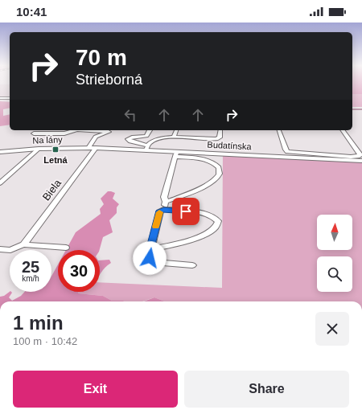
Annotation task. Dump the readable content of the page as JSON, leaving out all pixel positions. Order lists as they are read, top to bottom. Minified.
{"streets":{"street":["Na lány","Budatínska","Biela"]},"crossings":[["Na lány","Budatínska"],["Na lány","Biela"],["Budatínska","Biela"]],"places":{"transit":["Letná"]},"north":"top","page":{"status":"10:41","turn":["70 m","Strieborná"],"speed":"25 km/h","limit":"30","heading":["1 min","100 m · 10:42"],"buttons":["Exit","Share"]}}
